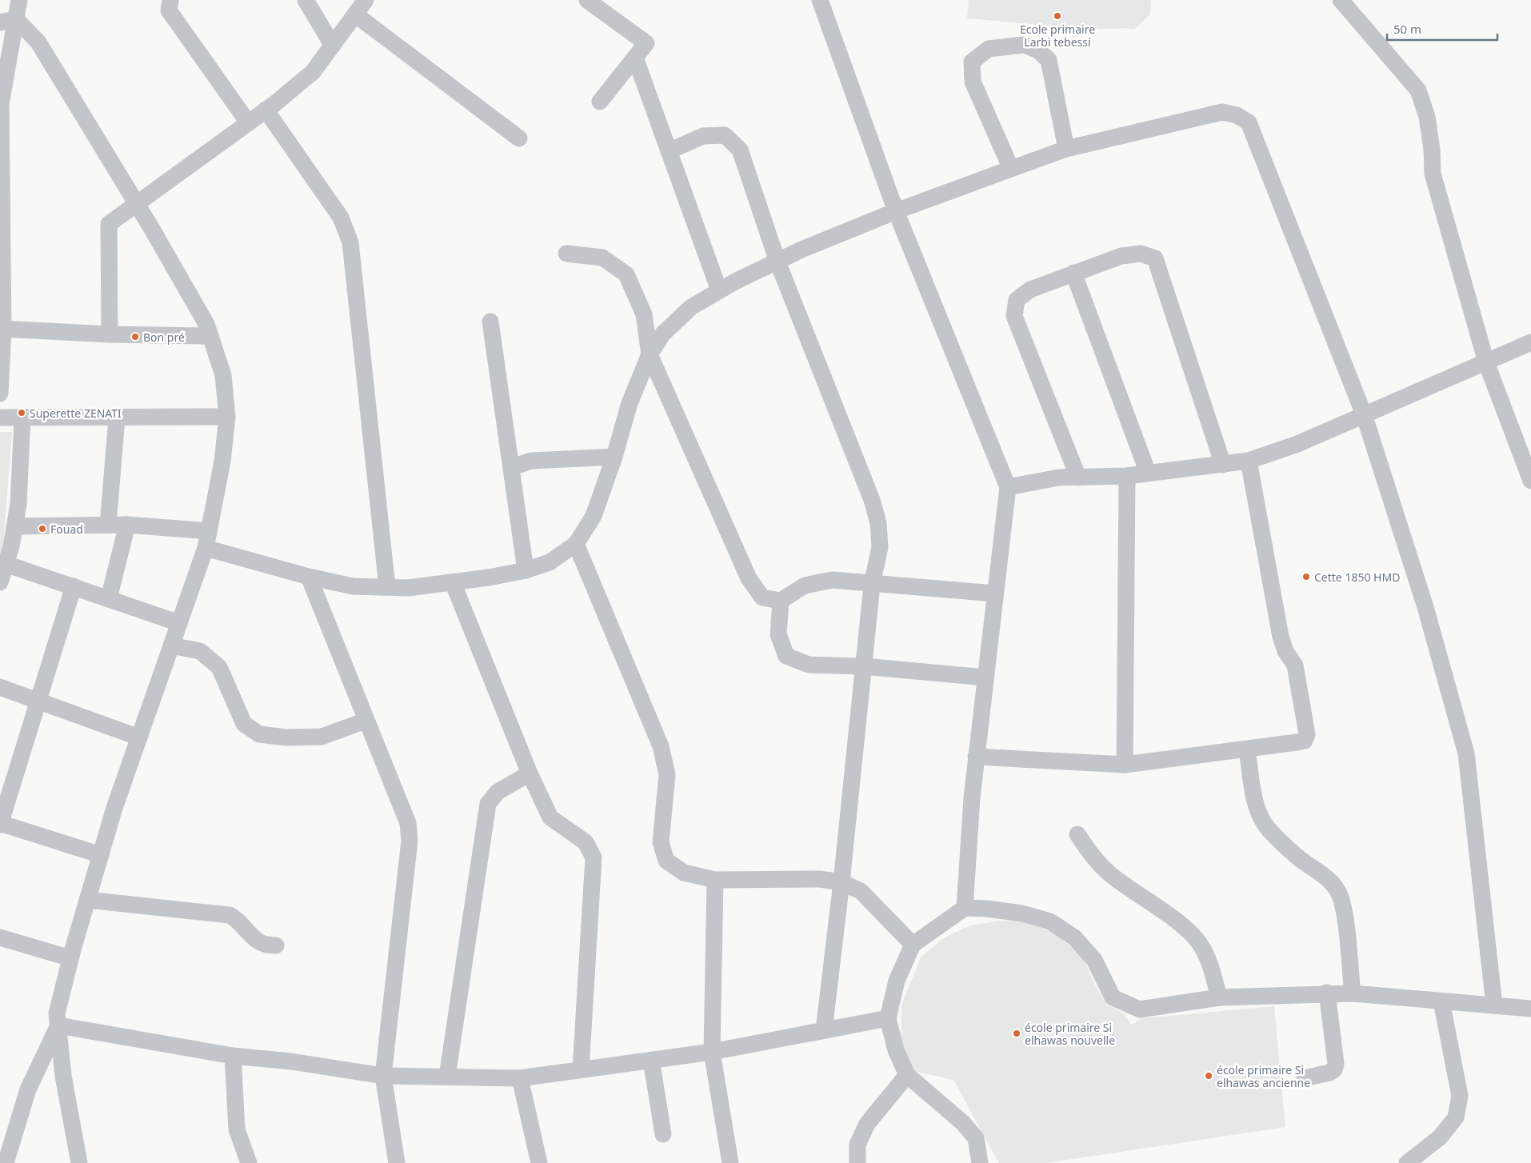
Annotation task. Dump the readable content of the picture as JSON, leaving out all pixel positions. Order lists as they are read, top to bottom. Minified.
{"places":["Ecole primaire Larbi tebessi","Bon pré","Superette ZENATI","Fouad","Cette 1850 HMD","école primaire Si elhawas nouvelle","école primaire Si elhawas ancienne"],"scale_bar":"50 m"}
